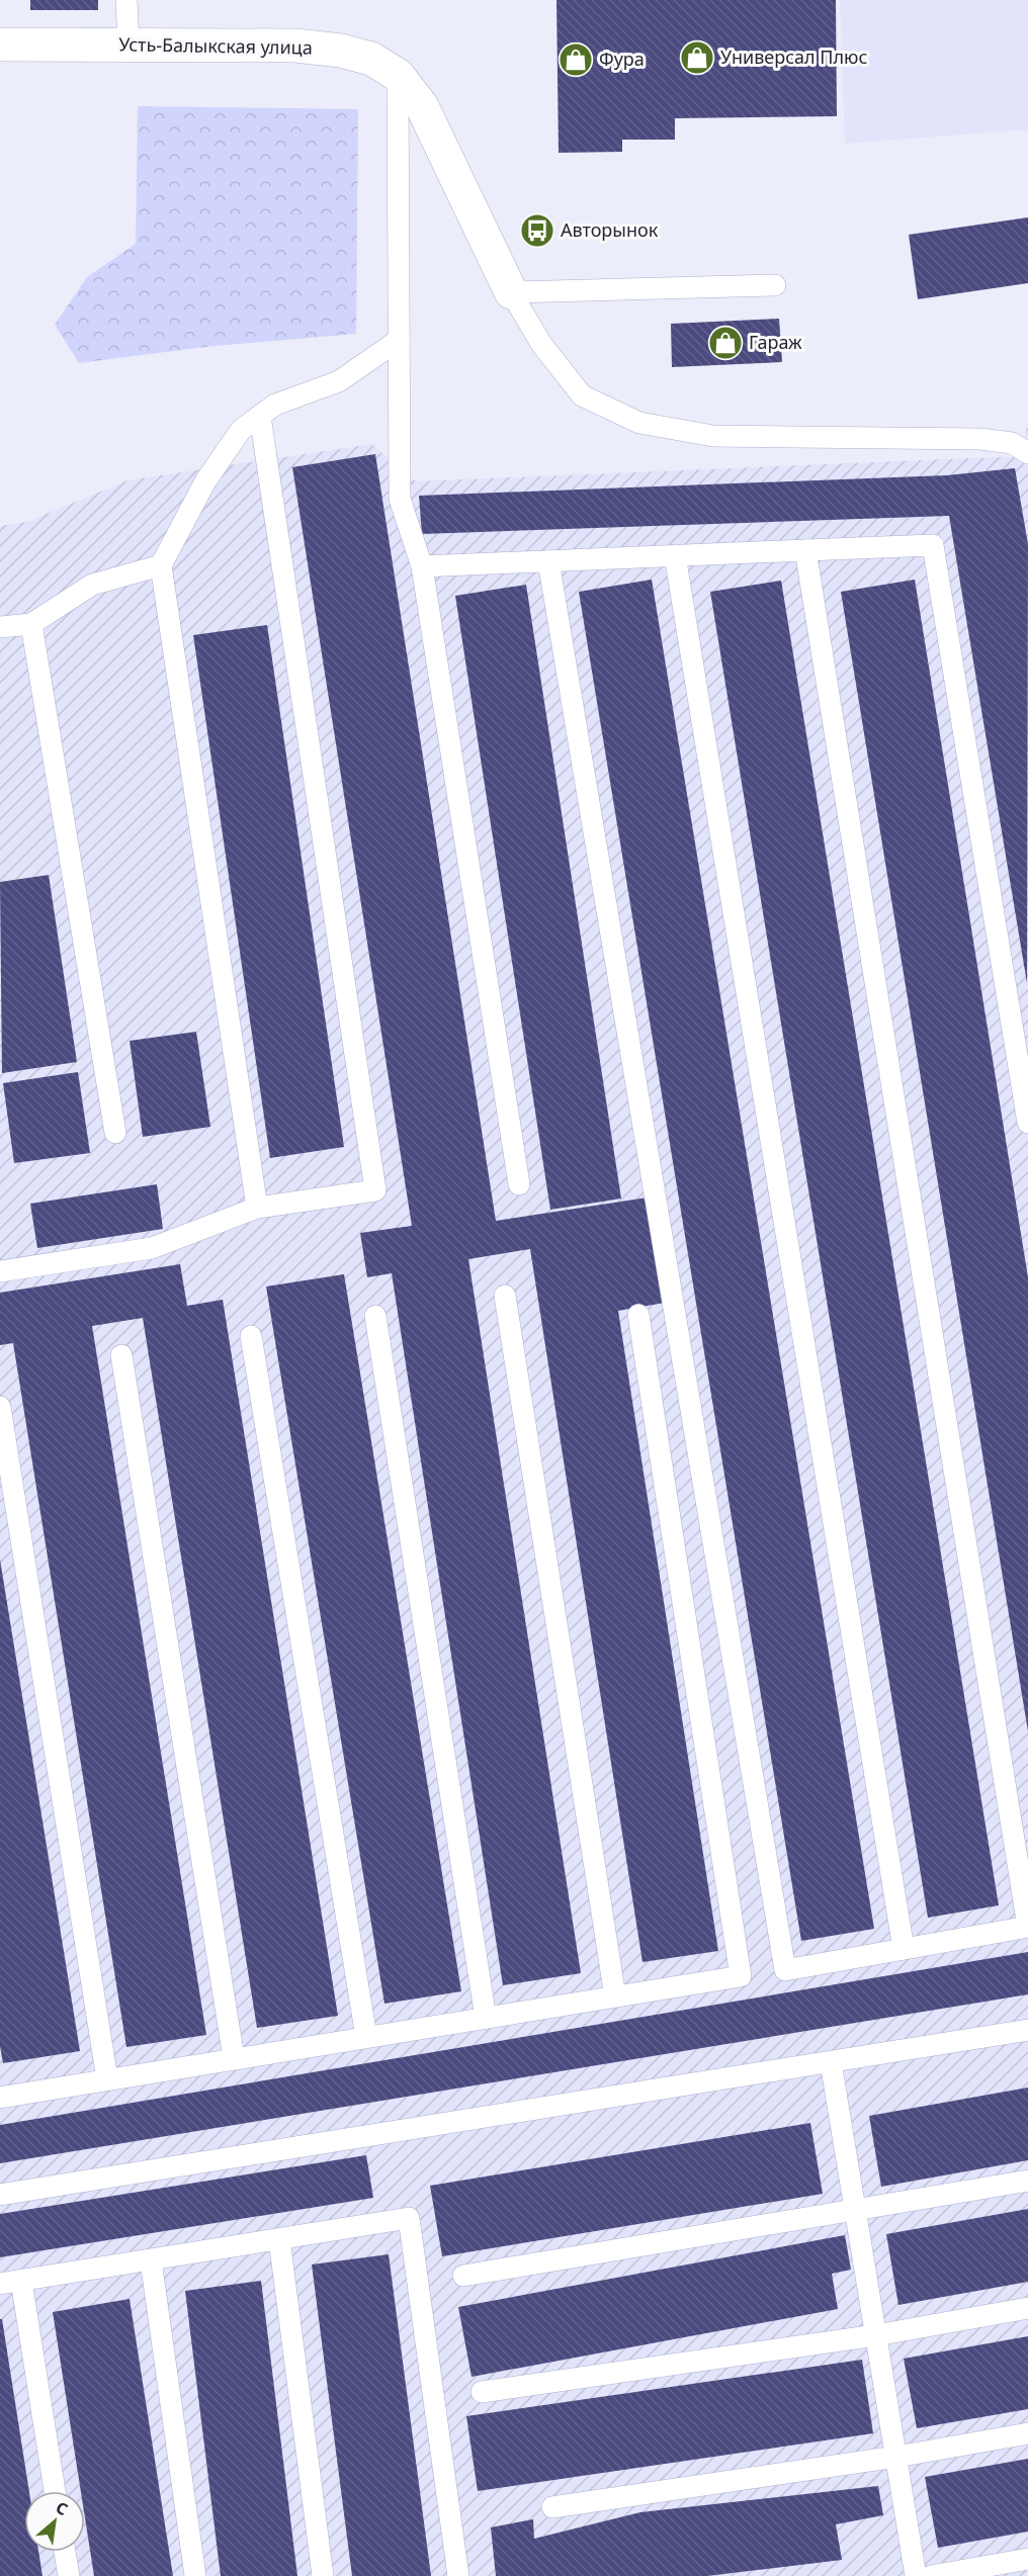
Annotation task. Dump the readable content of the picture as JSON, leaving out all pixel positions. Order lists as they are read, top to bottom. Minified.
{"streets":{"street":["Усть-Балыкская улица"]},"places":{"shop":["Универсал Плюс","Фура","Гараж"],"bus stop":["Авторынок"]},"north":"top right"}
